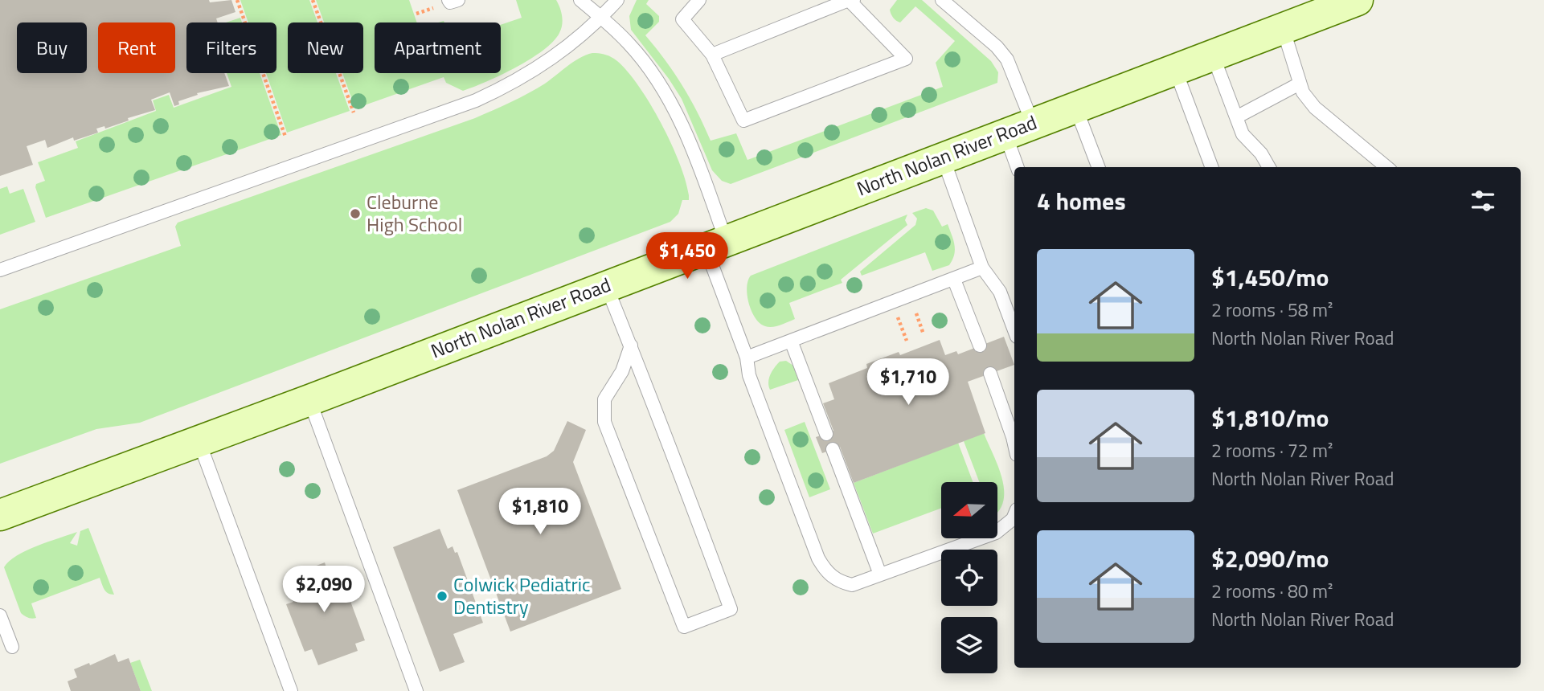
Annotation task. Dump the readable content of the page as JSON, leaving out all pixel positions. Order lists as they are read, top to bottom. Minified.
{"streets":{"main road":["North Nolan River Road"]},"places":["Cleburne High School","Colwick Pediatric Dentistry"],"north":"left","page":{"chip":["Buy","Rent","Filters","New","Apartment"],"heading":"4 homes","price":["$1,450","$1,710","$1,810","$2,090"],"list":[{"name":"$1,450/mo","note":"2 rooms · 58 m² · North Nolan River Road"},{"name":"$1,810/mo","note":"2 rooms · 72 m² · North Nolan River Road"},{"name":"$2,090/mo","note":"2 rooms · 80 m² · North Nolan River Road"}]}}
